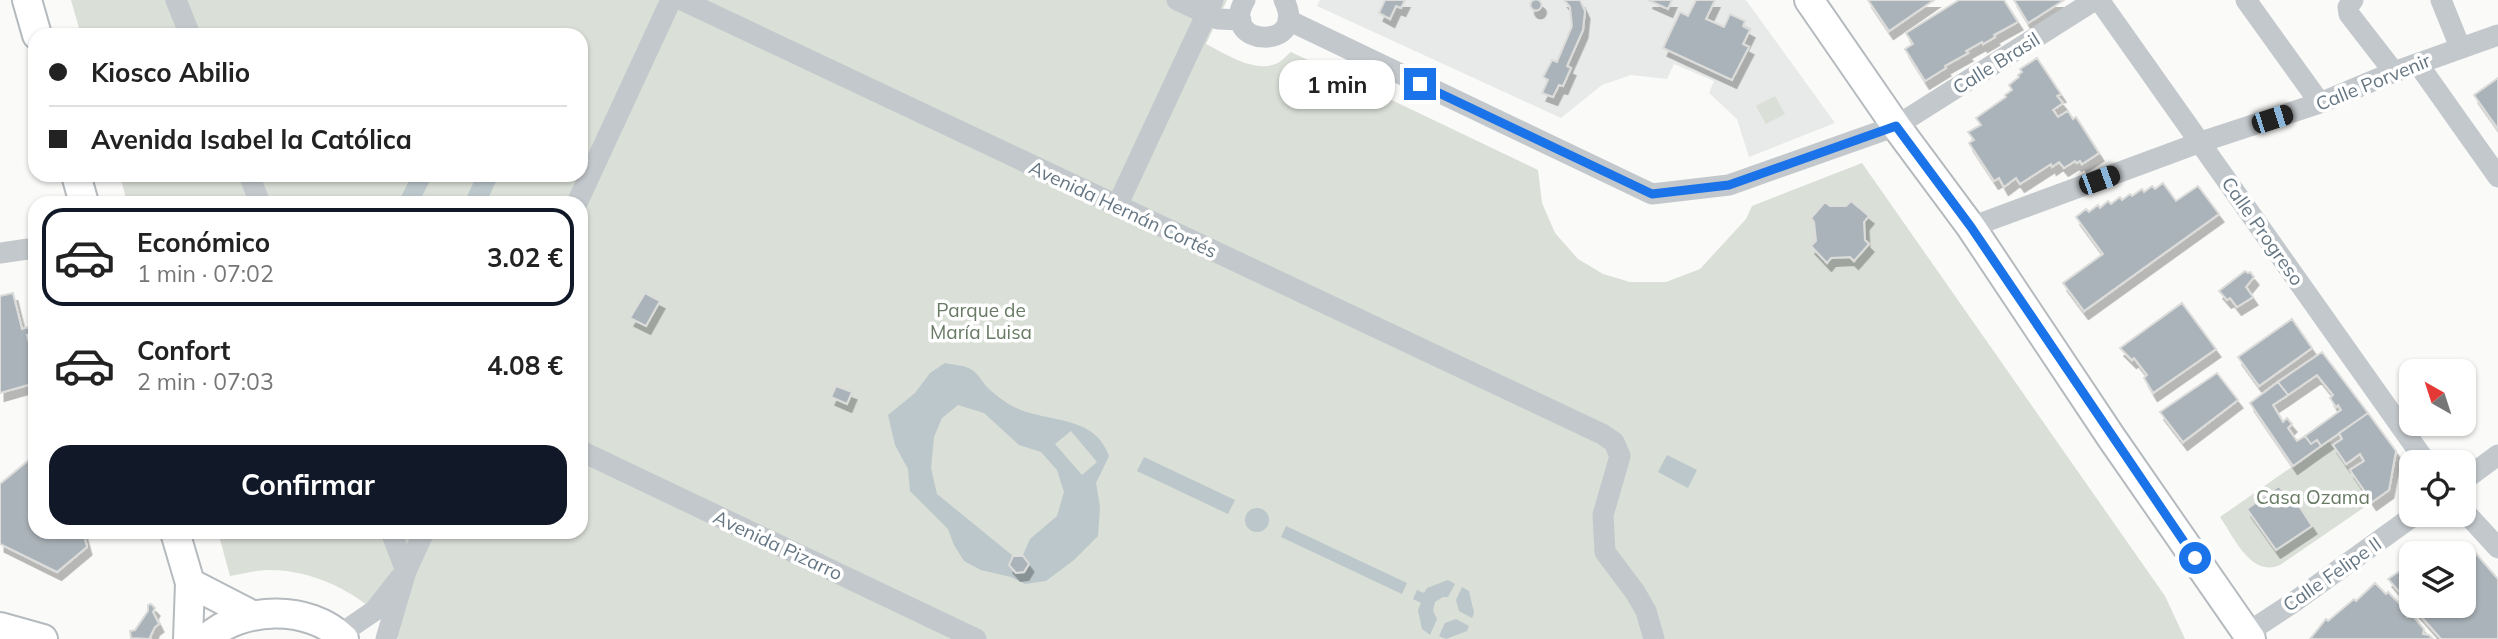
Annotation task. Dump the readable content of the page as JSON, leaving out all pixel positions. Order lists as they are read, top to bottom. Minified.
{"streets":{"street":["Calle Brasil","Calle Porvenir","Avenida Hernán Cortés","Calle Progreso","Avenida Pizarro","Calle Felipe II"]},"crossings":[["Calle Brasil","Calle Progreso"],["Calle Porvenir","Calle Progreso"]],"parks":["Parque de María Luisa","Casa Ozama"],"north":"top left","page":{"banner":["Kiosco Abilio","Avenida Isabel la Católica"],"bubble":"1 min","list":[{"name":"Económico","note":"1 min · 07:02","value":"3.02 €"},{"name":"Confort","note":"2 min · 07:03","value":"4.08 €"}],"buttons":"Confirmar"}}
